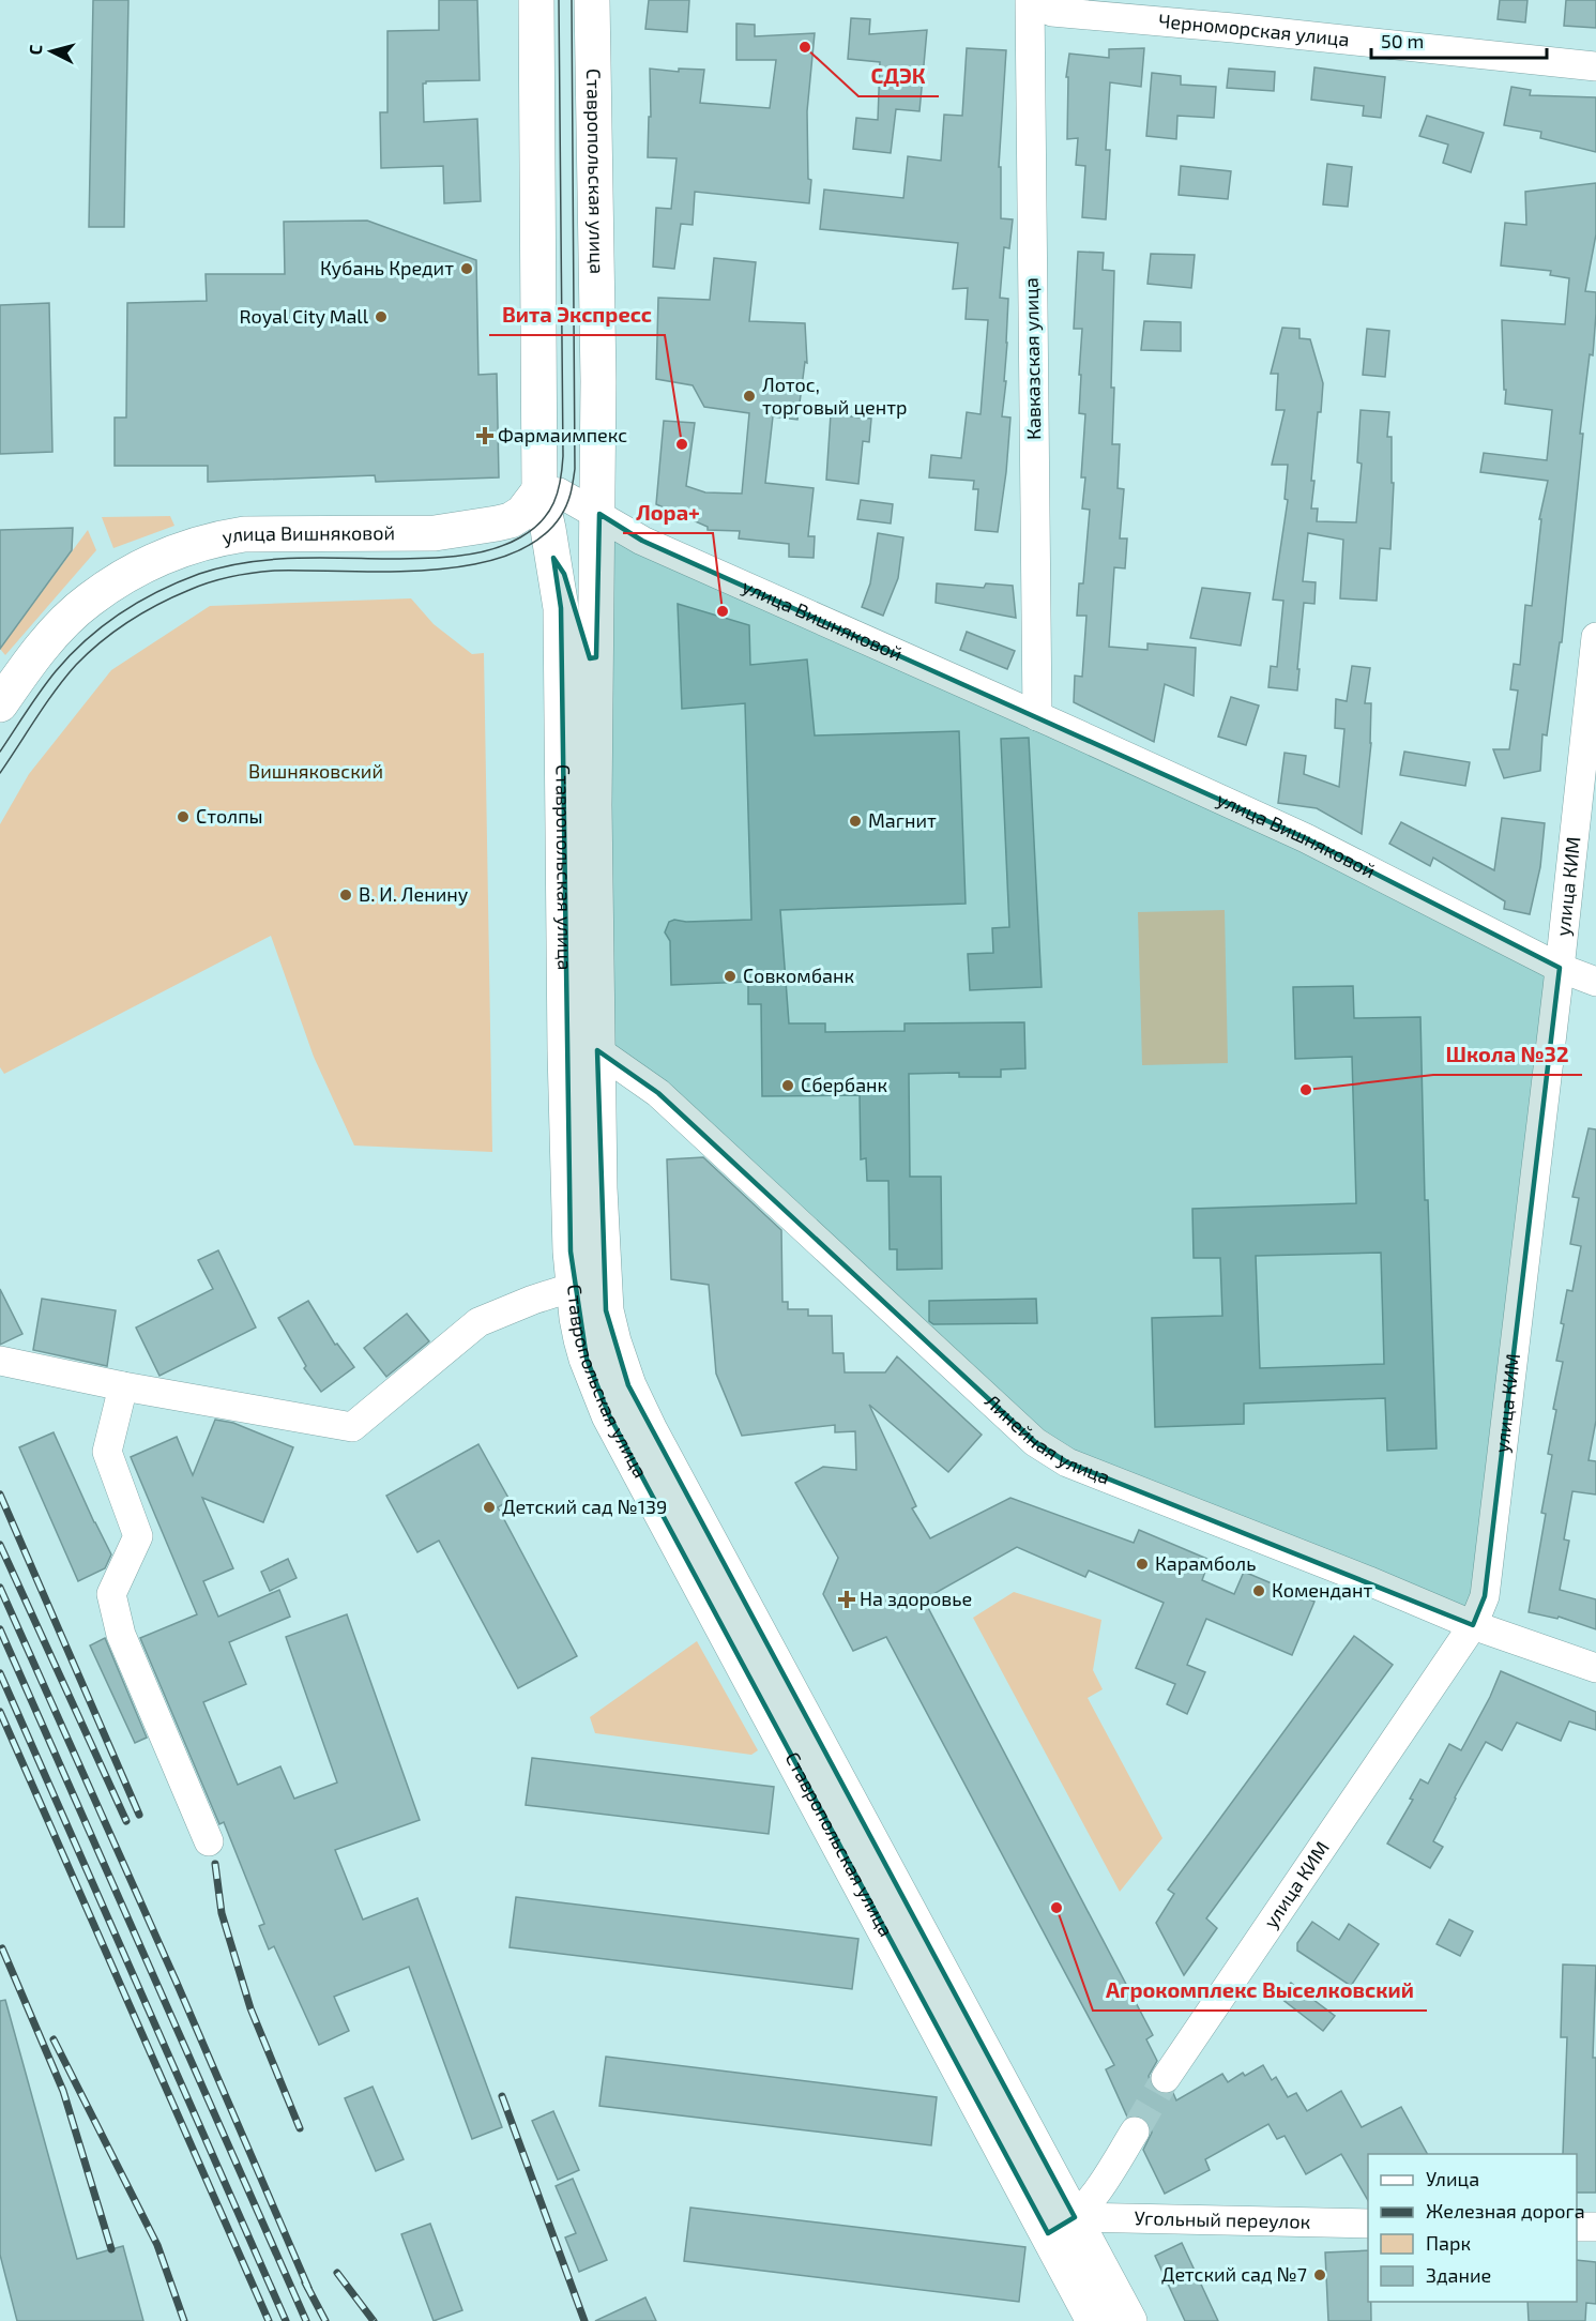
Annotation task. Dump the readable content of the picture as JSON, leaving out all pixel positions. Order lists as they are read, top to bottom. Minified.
{"streets":{"main road":["Ставропольская улица","улица Вишняковой"],"street":["Черноморская улица","Кавказская улица","улица КИМ","Линейная улица","Угольный переулок"]},"crossings":[["Черноморская улица","Кавказская улица"],["Ставропольская улица","улица Вишняковой"],["Ставропольская улица","Линейная улица"],["Ставропольская улица","Угольный переулок"],["Кавказская улица","улица Вишняковой"],["улица Вишняковой","улица КИМ"],["улица КИМ","Линейная улица"]],"parks":["Вишняковский"],"places":{"other":["СДЭК","Кубань Кредит","Royal City Mall","Лотос, торговый центр","Вита Экспресс","Лора+","Столпы","Магнит","В. И. Ленину","Совкомбанк","Сбербанк","Школа №32","Детский сад №139","Карамболь","Комендант","Агрокомплекс Выселковский","Детский сад №7"],"health":["Фармаимпекс","На здоровье"]},"legend":["Улица","Железная дорога","Парк","Здание"],"scale_bar":"50 m","north":"left"}
